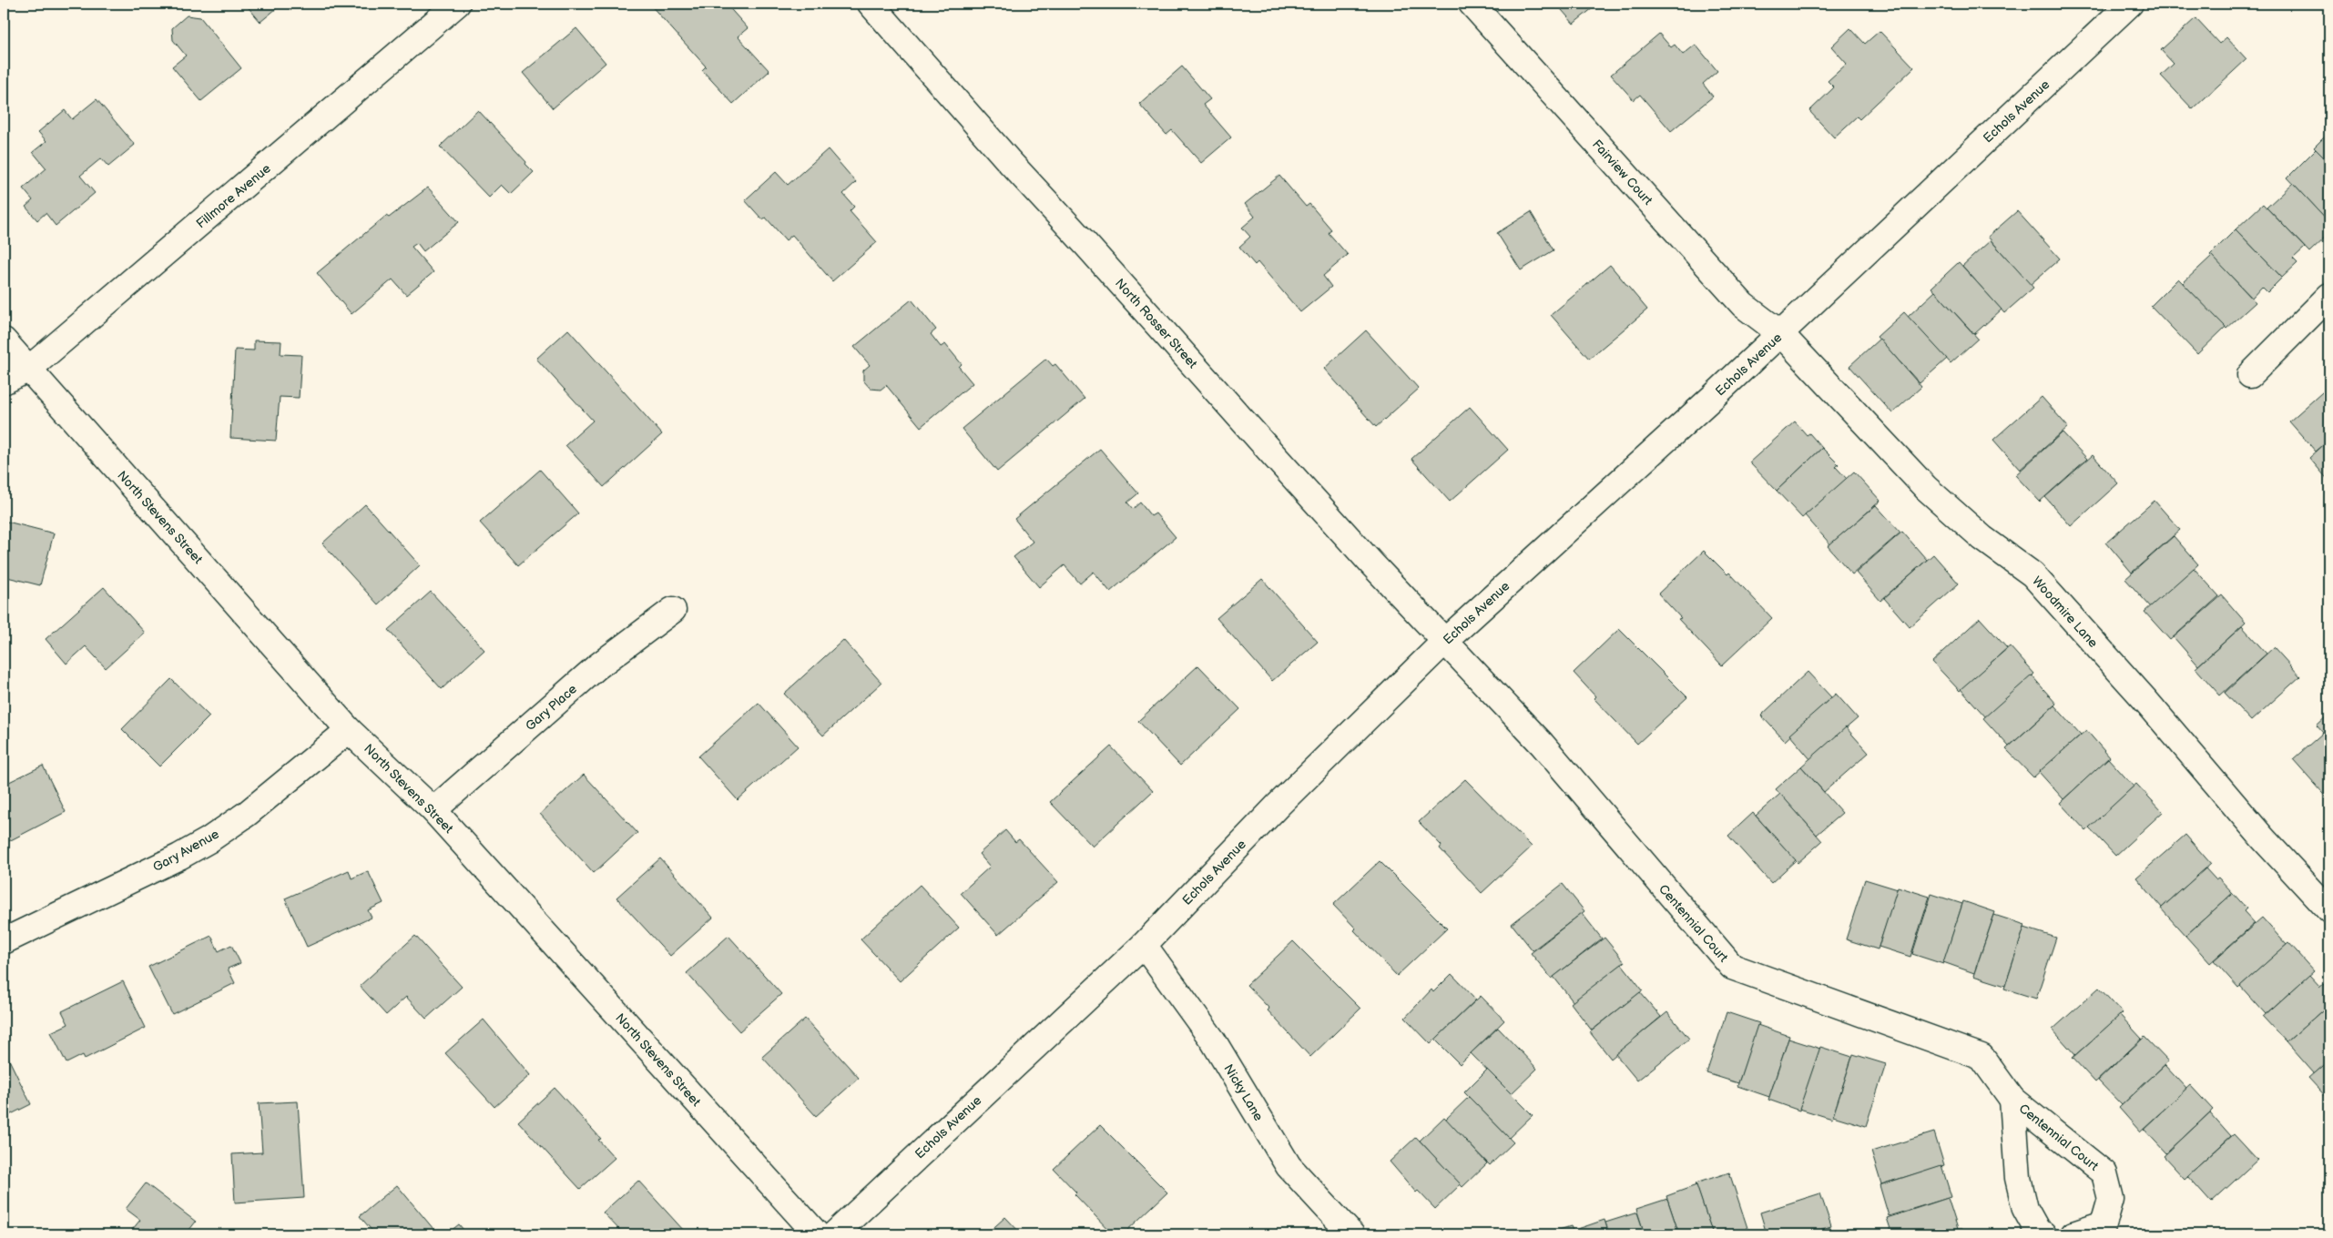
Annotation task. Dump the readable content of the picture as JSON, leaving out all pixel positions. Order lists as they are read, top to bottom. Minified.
{"streets":{"street":["Echols Avenue","Fairview Court","Fillmore Avenue","North Rosser Street","North Stevens Street","Woodmire Lane","Gary Place","Gary Avenue","Centennial Court","Nicky Lane"]},"crossings":[["Echols Avenue","Fairview Court"],["Echols Avenue","North Rosser Street"],["Echols Avenue","Woodmire Lane"],["Echols Avenue","Centennial Court"],["Echols Avenue","Nicky Lane"],["Fairview Court","Woodmire Lane"],["Fillmore Avenue","North Stevens Street"],["North Rosser Street","Centennial Court"],["North Stevens Street","Gary Place"],["North Stevens Street","Gary Avenue"]]}
